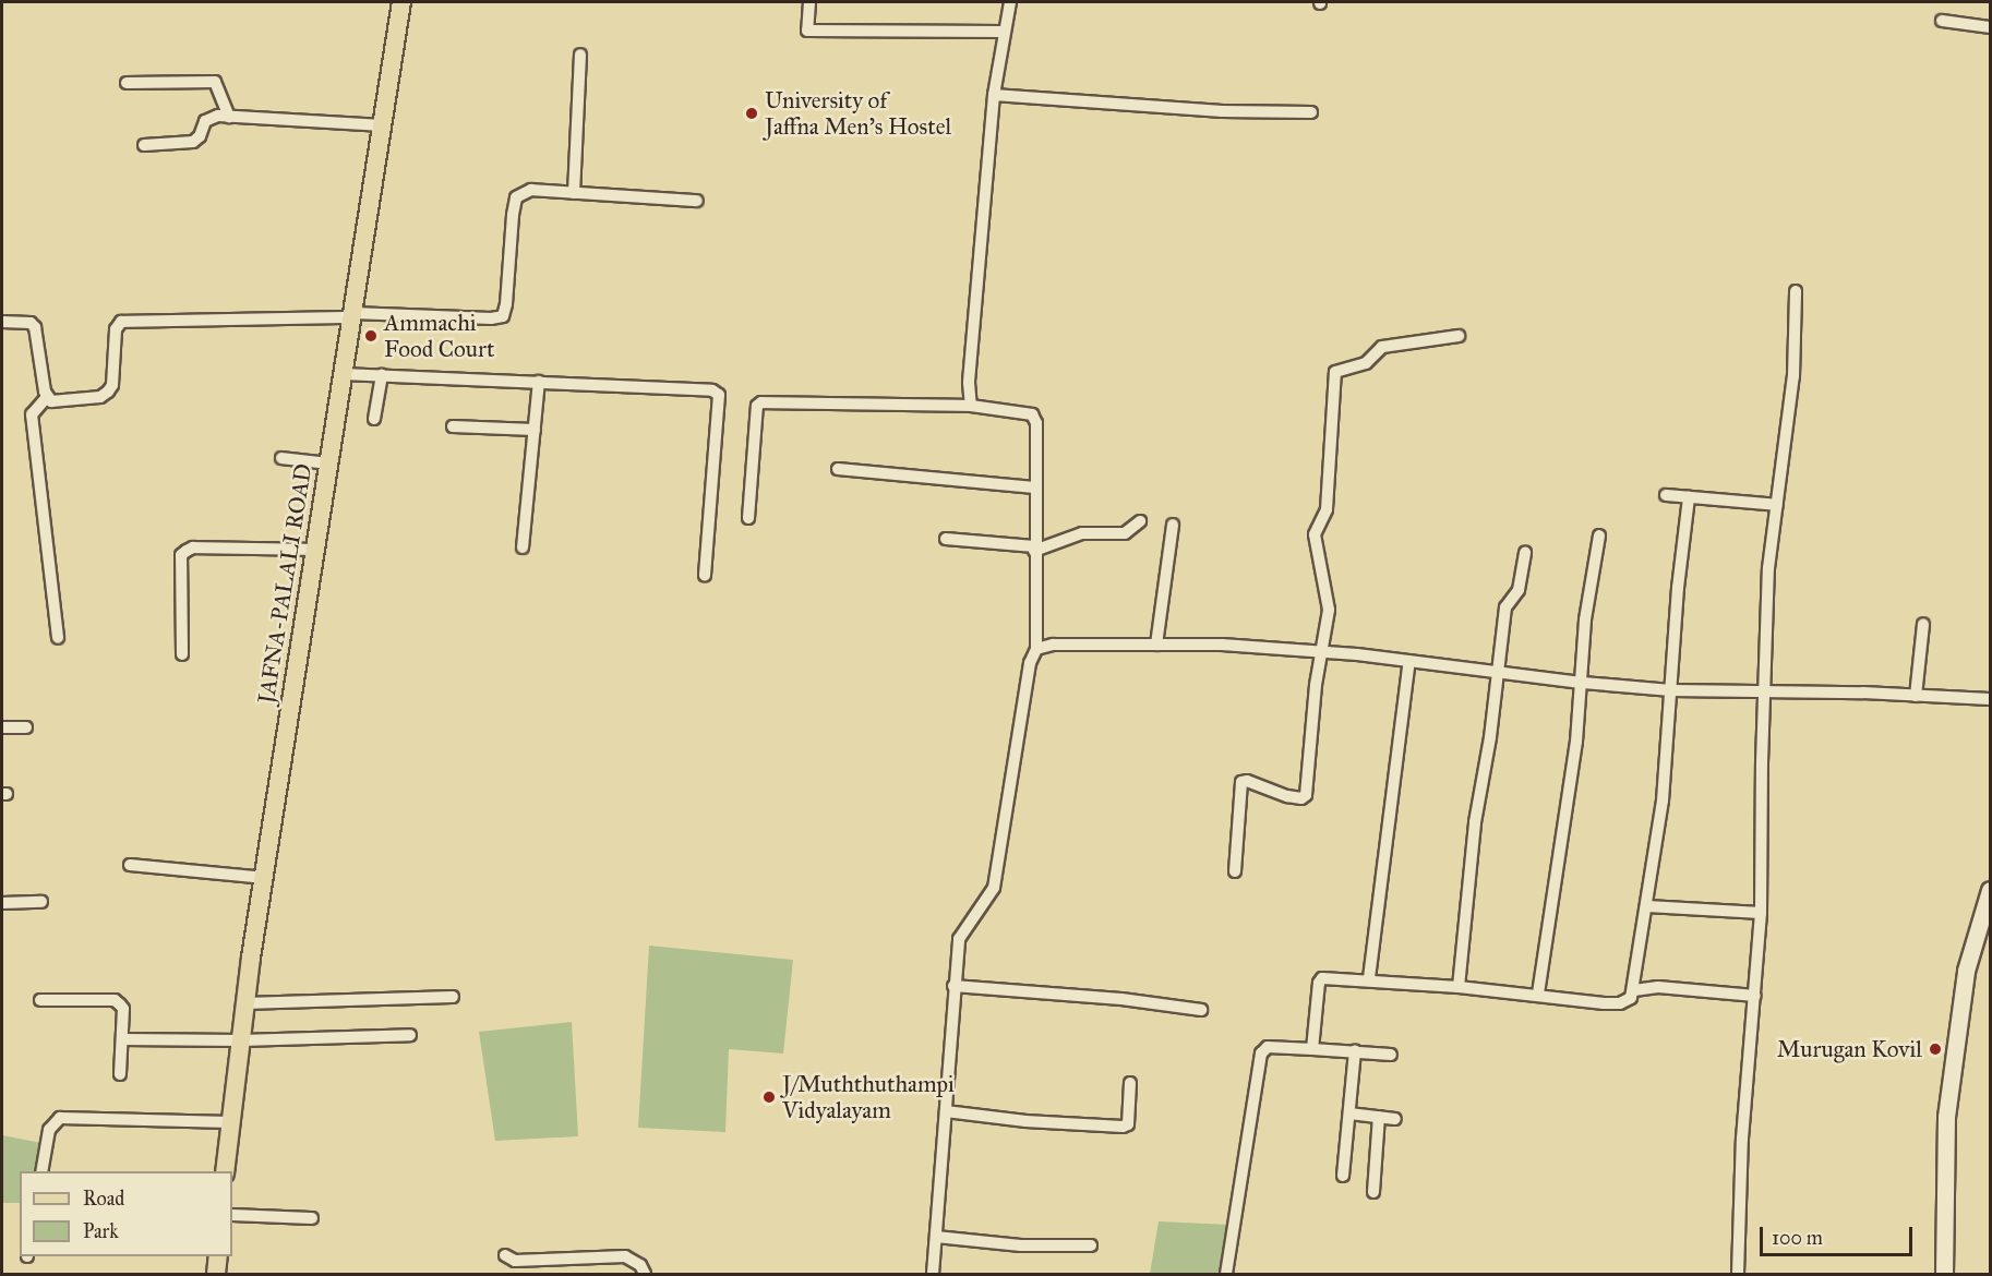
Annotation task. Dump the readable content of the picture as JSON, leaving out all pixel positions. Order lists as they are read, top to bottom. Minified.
{"streets":{"main road":["JAFNA-PALALI ROAD"]},"places":["University of Jaffna Men's Hostel","Ammachi Food Court","Murugan Kovil","J/Muththuthampi Vidyalayam"],"legend":["Road","Park"],"scale_bar":"100 m"}
